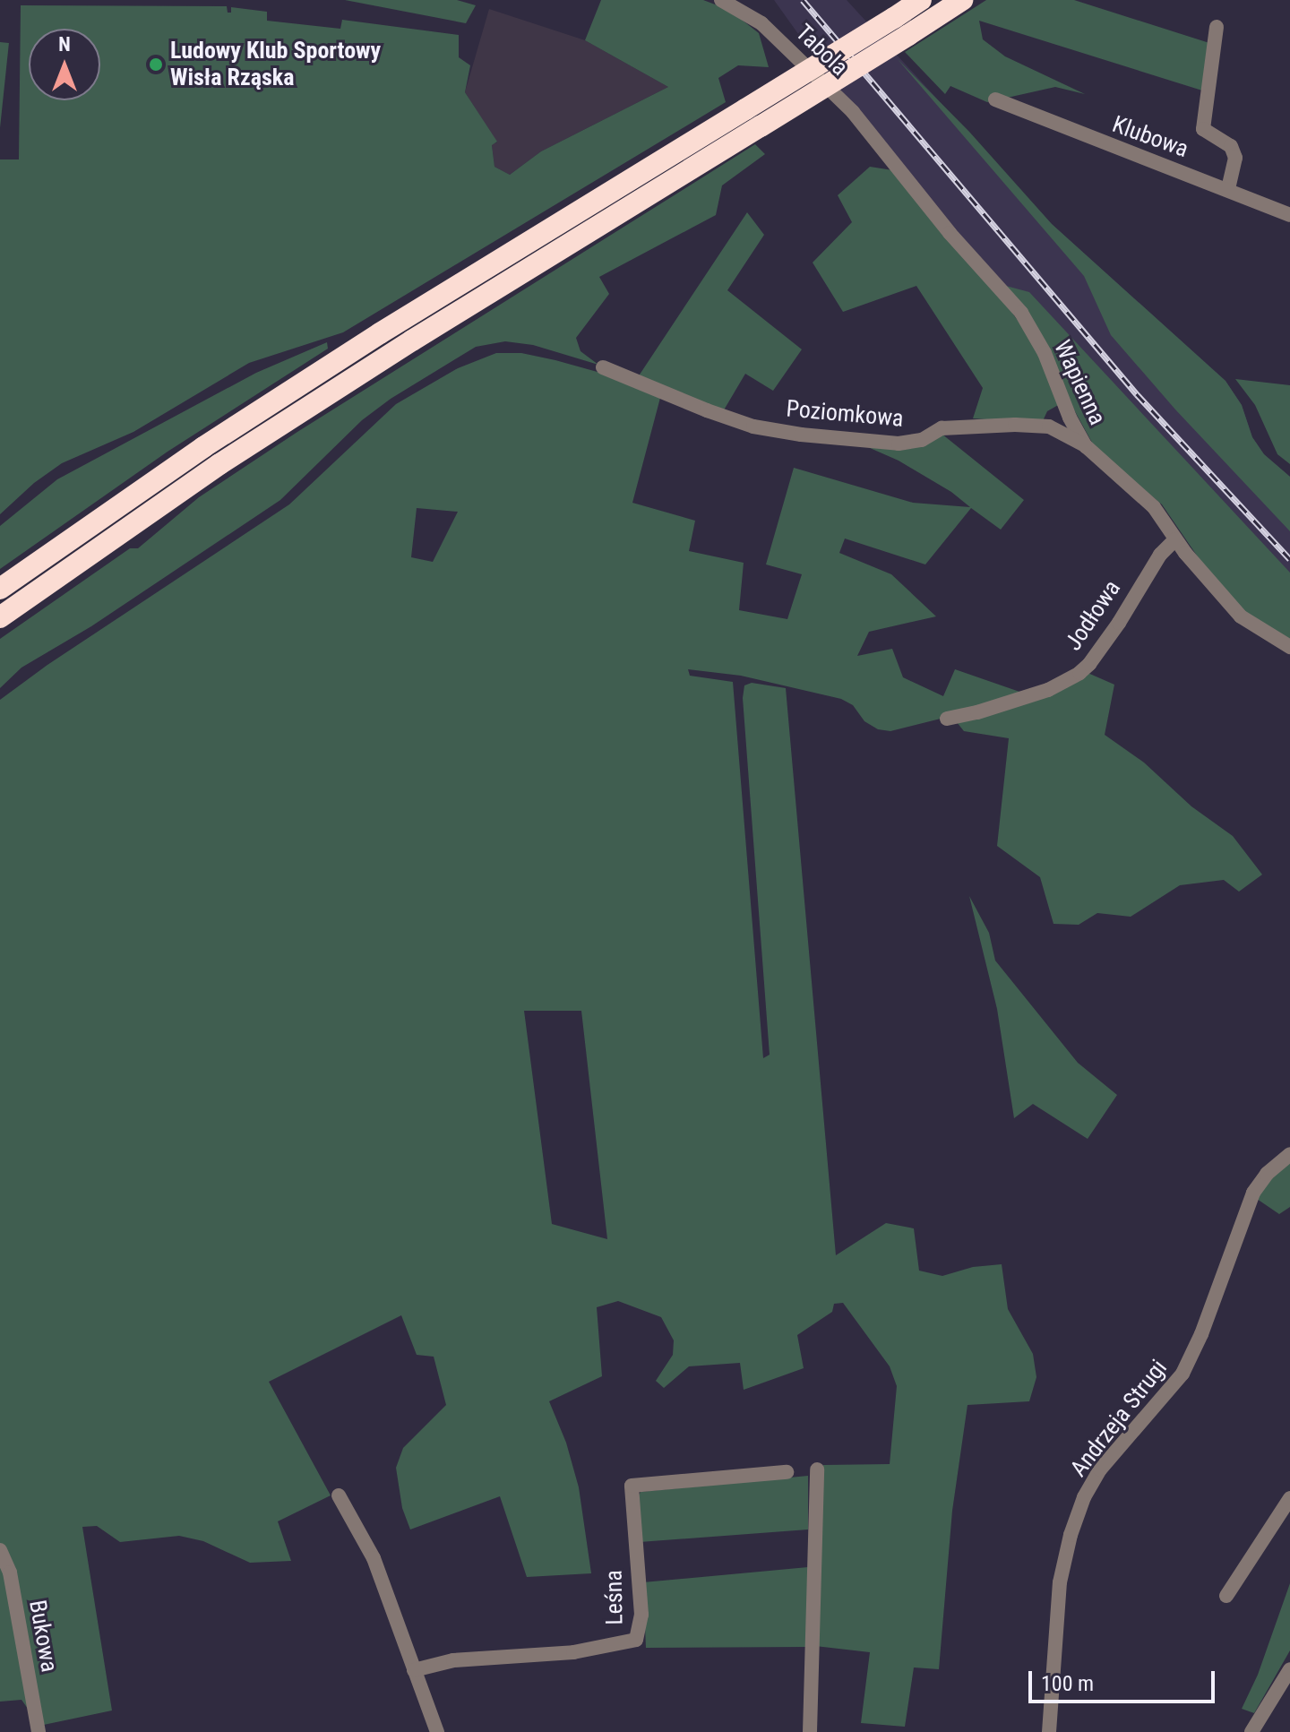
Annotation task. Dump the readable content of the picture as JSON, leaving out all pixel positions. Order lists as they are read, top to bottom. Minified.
{"streets":{"street":["Tabola","Klubowa","Wapienna","Poziomkowa","Jodłowa","Andrzeja Strugi","Leśna","Bukowa"]},"crossings":[["Tabola","Wapienna"],["Wapienna","Poziomkowa"],["Wapienna","Jodłowa"]],"places":["Ludowy Klub Sportowy Wisła Rząska"],"scale_bar":"100 m","north":"top"}
